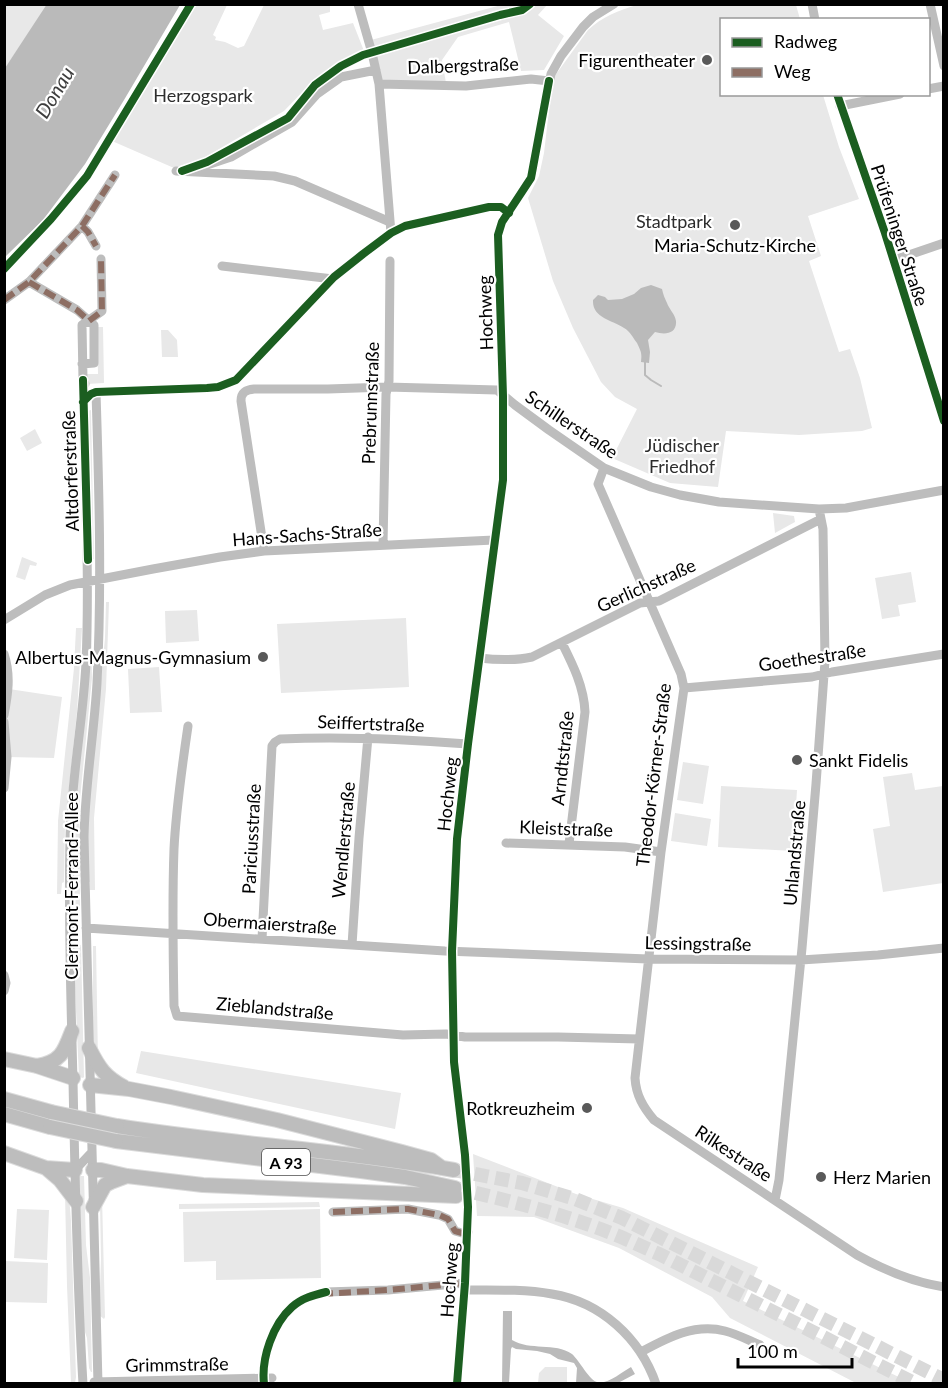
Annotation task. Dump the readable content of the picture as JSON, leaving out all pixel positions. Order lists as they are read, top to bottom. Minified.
{"streets":{"highway":["A 93"],"street":["Dalbergstraße","Prüfeninger Straße","Hochweg","Prebrunnstraße","Schillerstraße","Altdorferstraße","Hans-Sachs-Straße","Gerlichstraße","Goethestraße","Seiffertstraße","Arndtstraße","Theodor-Körner-Straße","Kleiststraße","Pariciusstraße","Wendlerstraße","Uhlandstraße","Clermont-Ferrand-Allee","Obermaierstraße","Lessingstraße","Zieblandstraße","Rilkestraße","Grimmstraße"]},"crossings":[["Dalbergstraße","Hochweg"],["Hochweg","Schillerstraße"],["Hochweg","Hans-Sachs-Straße"],["Hochweg","Gerlichstraße"],["Hochweg","Seiffertstraße"],["Hochweg","Obermaierstraße"],["Hochweg","Lessingstraße"],["Hochweg","Zieblandstraße"],["Prebrunnstraße","Hans-Sachs-Straße"],["Schillerstraße","Theodor-Körner-Straße"],["Schillerstraße","Uhlandstraße"],["Altdorferstraße","Hans-Sachs-Straße"],["Altdorferstraße","Clermont-Ferrand-Allee"],["Hans-Sachs-Straße","Clermont-Ferrand-Allee"],["Gerlichstraße","Arndtstraße"],["Gerlichstraße","Theodor-Körner-Straße"],["Gerlichstraße","Uhlandstraße"],["Goethestraße","Theodor-Körner-Straße"],["Goethestraße","Uhlandstraße"],["Seiffertstraße","Pariciusstraße"],["Seiffertstraße","Wendlerstraße"],["Arndtstraße","Kleiststraße"],["Theodor-Körner-Straße","Kleiststraße"],["Theodor-Körner-Straße","Lessingstraße"],["Theodor-Körner-Straße","Rilkestraße"],["Pariciusstraße","Obermaierstraße"],["Wendlerstraße","Obermaierstraße"],["Uhlandstraße","Lessingstraße"],["Uhlandstraße","Rilkestraße"],["Clermont-Ferrand-Allee","Obermaierstraße"],["Clermont-Ferrand-Allee","Grimmstraße"],["Obermaierstraße","Lessingstraße"],["Obermaierstraße","Zieblandstraße"],["Lessingstraße","Rilkestraße"]],"water":["Donau"],"parks":["Herzogspark","Stadtpark","Jüdischer Friedhof"],"places":["Figurentheater","Maria-Schutz-Kirche","Albertus-Magnus-Gymnasium","Sankt Fidelis","Rotkreuzheim","Herz Marien"],"legend":["Radweg","Weg"],"scale_bar":"100 m"}
